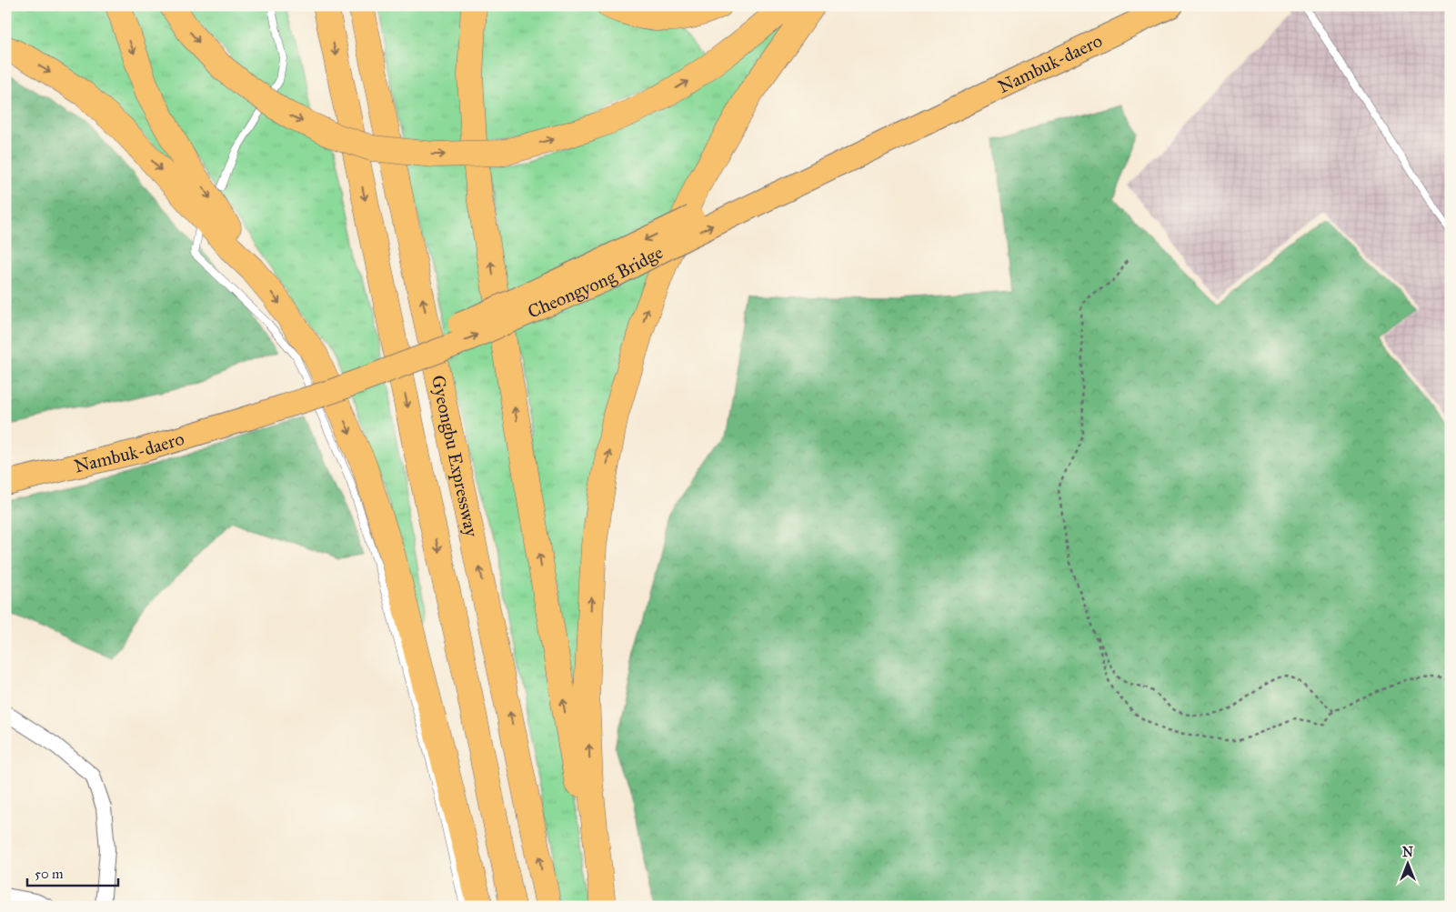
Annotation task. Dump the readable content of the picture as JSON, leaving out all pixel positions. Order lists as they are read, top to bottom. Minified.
{"streets":{"highway":["Nambuk-daero","Cheongyong Bridge","Gyeongbu Expressway"]},"crossings":[["Nambuk-daero","Cheongyong Bridge"]],"scale_bar":"50 m","north":"top"}
